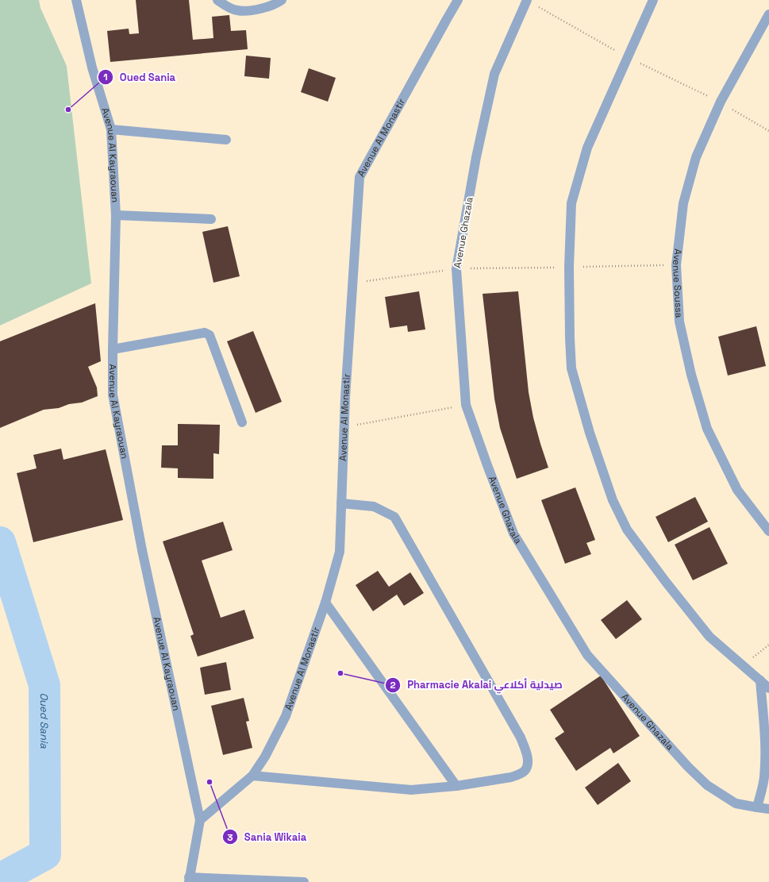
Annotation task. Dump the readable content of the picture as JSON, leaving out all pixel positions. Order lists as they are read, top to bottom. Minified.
{"streets":{"street":["Avenue Al Monastir","Avenue Al Kayraouan","Avenue Ghazala","Avenue Soussa"]},"crossings":[["Avenue Al Monastir","Avenue Al Kayraouan"]],"water":["Oued Sania"],"places":["Oued Sania","Pharmacie Akalai صيدلية أكلاعي","Sania Wikaia"]}
